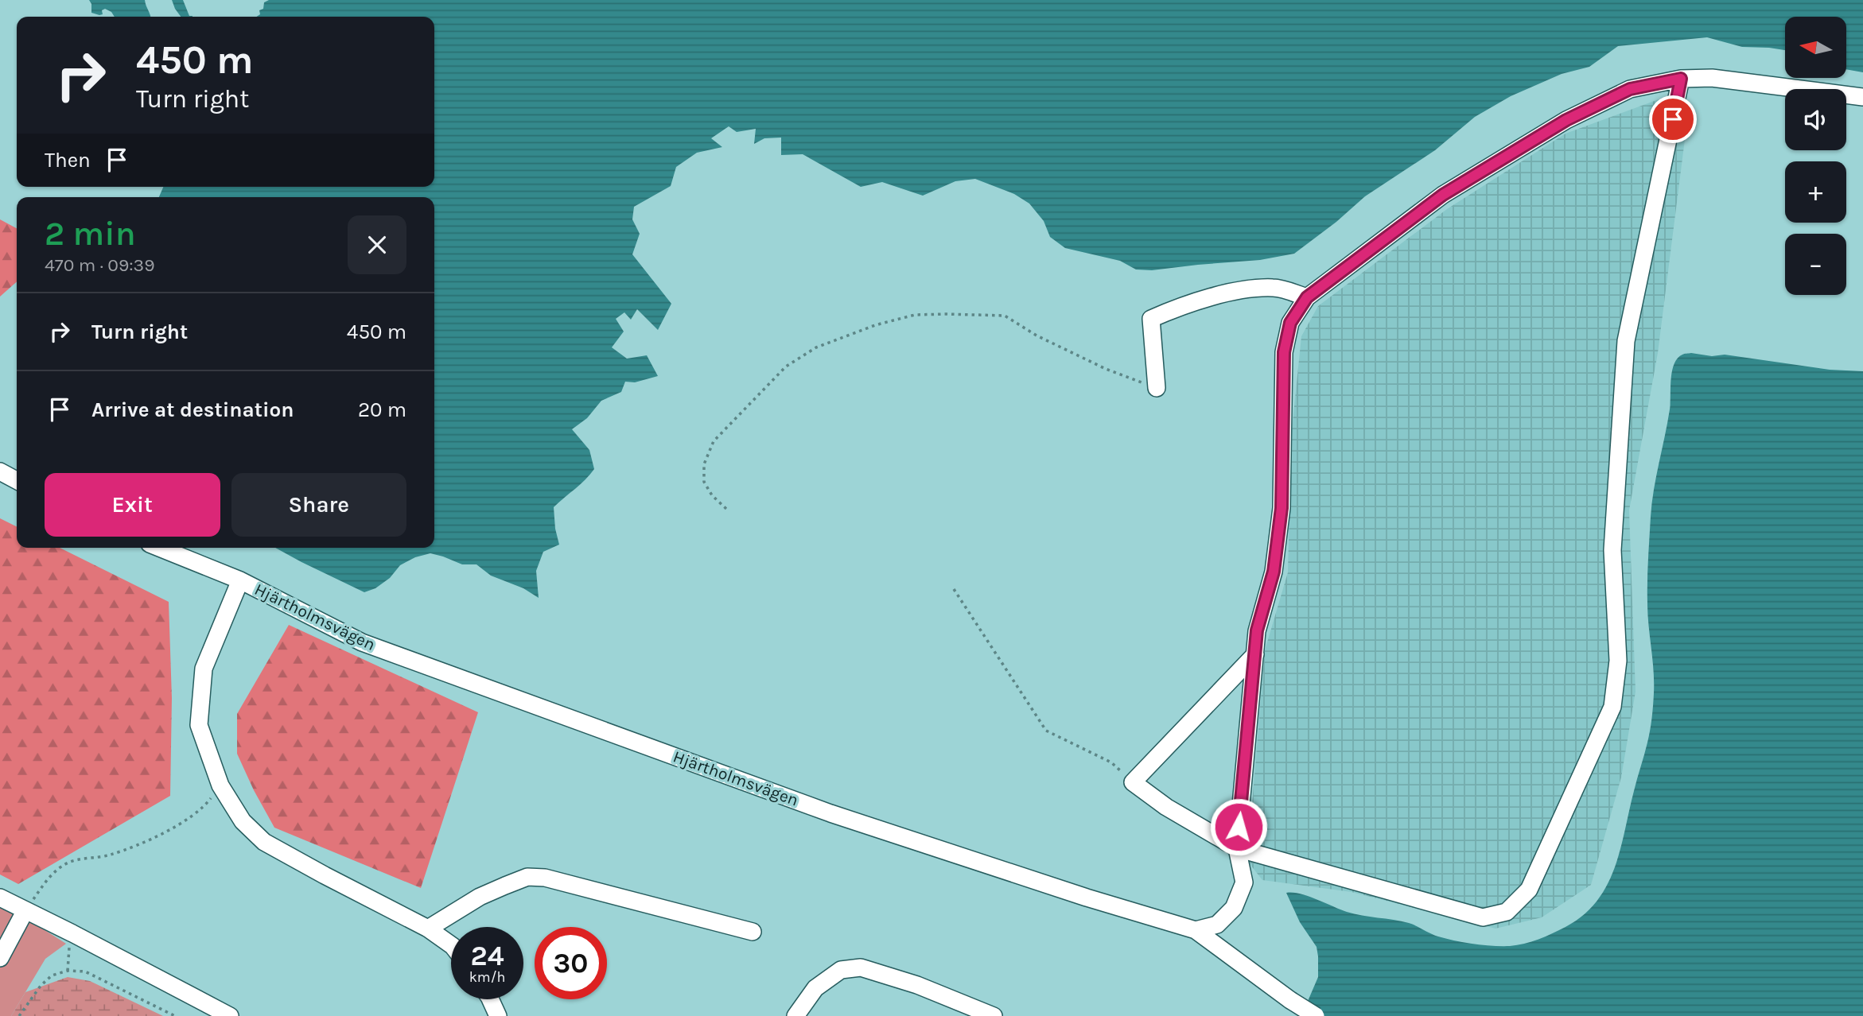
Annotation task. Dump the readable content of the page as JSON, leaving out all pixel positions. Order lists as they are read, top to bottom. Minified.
{"streets":{"street":["Hjärtholmsvägen"]},"north":"left","page":{"map_buttons":["+","−"],"turn":["450 m","Turn right"],"then":"Then","heading":["2 min","470 m · 09:39"],"list":[{"name":"Turn right","value":"450 m"},{"name":"Arrive at destination","value":"20 m"}],"buttons":["Exit","Share"],"speed":"24 km/h","limit":"30"}}
